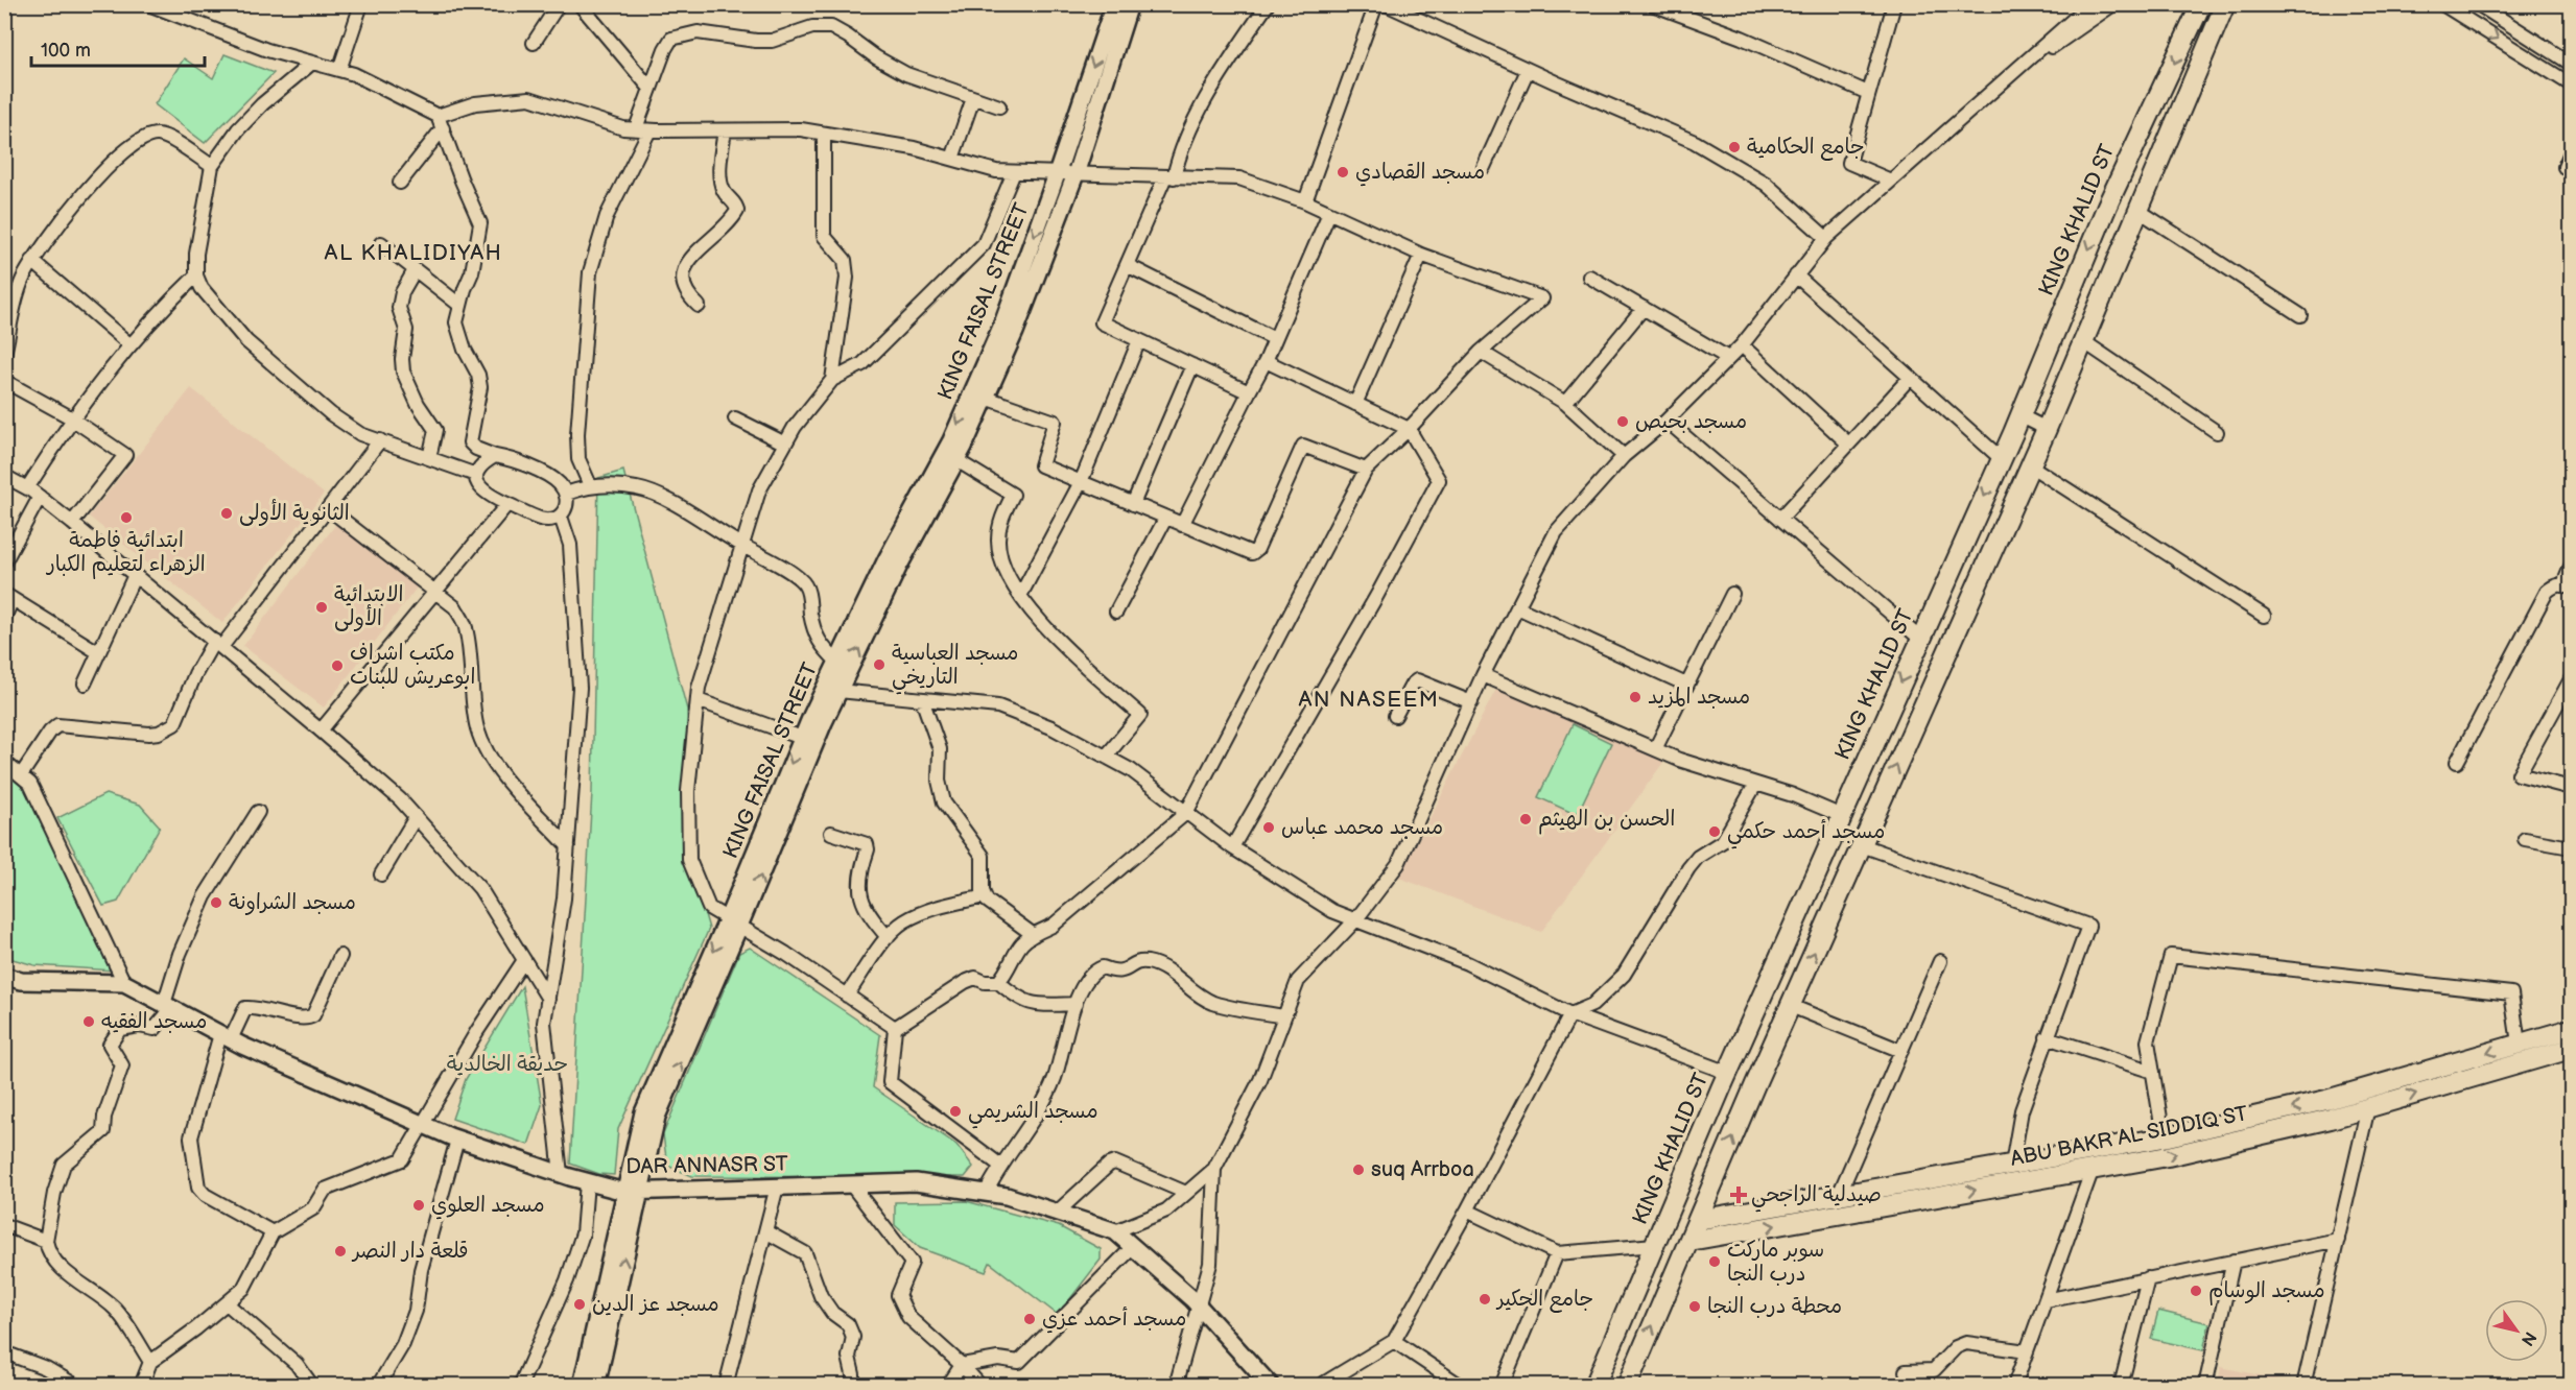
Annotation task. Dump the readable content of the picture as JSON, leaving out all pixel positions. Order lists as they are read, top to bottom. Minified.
{"streets":{"main road":["KING KHALID ST","ABU BAKR AL SIDDIQ ST"],"street":["KING FAISAL STREET","DAR ANNASR ST"]},"crossings":[["KING FAISAL STREET","DAR ANNASR ST"]],"districts":["AL KHALIDIYAH","AN NASEEM"],"parks":["حديقة الخالدية"],"places":{"other":["جامع الحكامية","مسجد القصادي","مسجد بحيص","الثانوية الأولى","ابتدائية فاطمة الزهراء لتعليم الكبار","الابتدائية الأولى","مسجد العباسية التاريخي","مكتب اشراف ابوعريش للبنات","مسجد المزيد","الحسن بن الهيثم","مسجد محمد عباس","مسجد أحمد حكمي","مسجد الشراونة","مسجد الفقيه","مسجد الشريمي","suq Arrboa","مسجد العلوي","قلعة دار النصر","سوبر ماركت درب النجا","مسجد الوسام","جامع الحكير","مسجد عز الدين","محطة درب النجا","مسجد أحمد عزي"],"health":["صيدلية الراجحي"]},"scale_bar":"100 m","north":"bottom right"}
